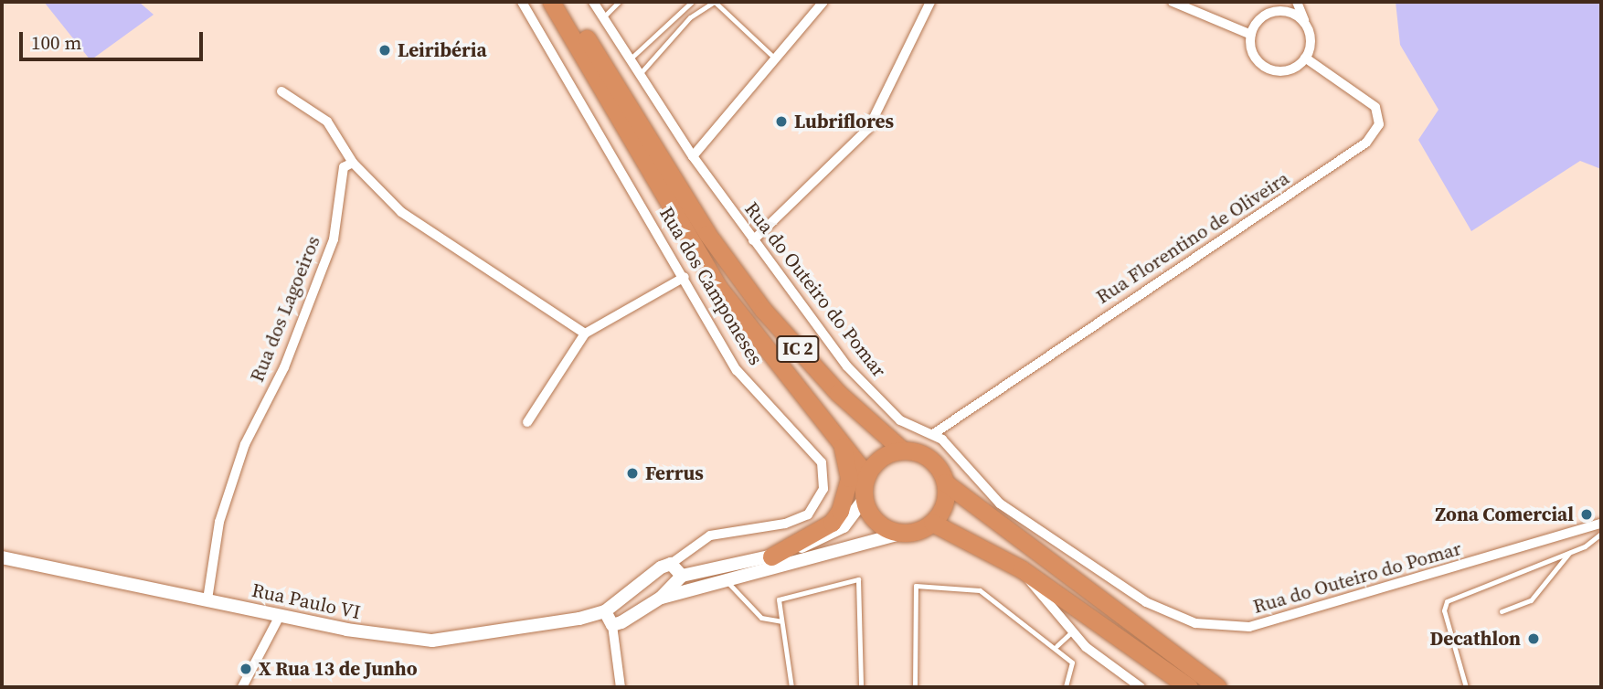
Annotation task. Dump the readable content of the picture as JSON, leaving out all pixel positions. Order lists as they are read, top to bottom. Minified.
{"streets":{"highway":["IC 2"],"main road":["Rua Paulo VI"],"street":["Rua Florentino de Oliveira","Rua dos Camponeses","Rua do Outeiro do Pomar","Rua dos Lagoeiros"]},"crossings":[["Rua Florentino de Oliveira","Rua do Outeiro do Pomar"],["Rua dos Lagoeiros","Rua Paulo VI"]],"places":["Leiribéria","Lubriflores","Ferrus","Zona Comercial","Decathlon","X Rua 13 de Junho"],"scale_bar":"100 m"}
